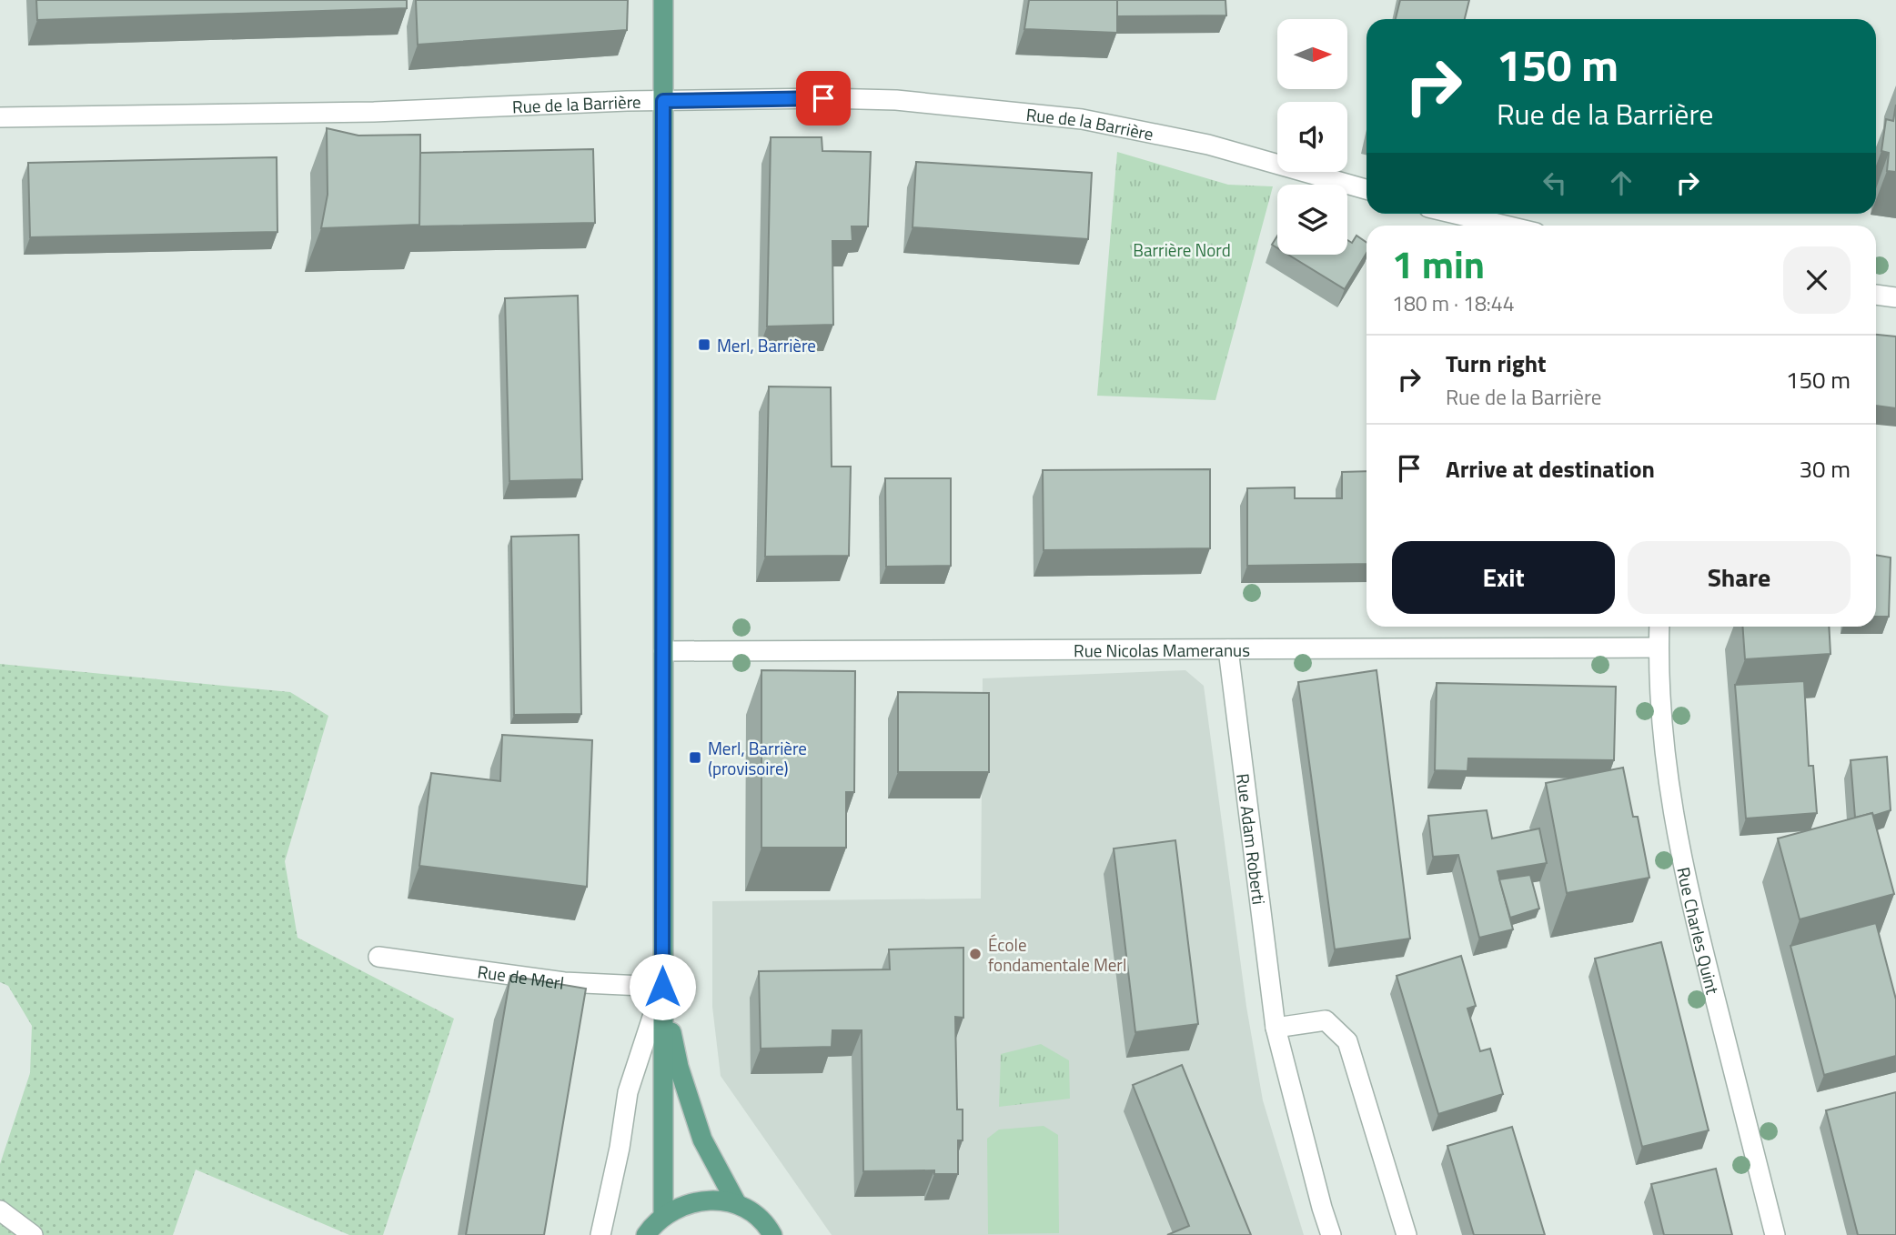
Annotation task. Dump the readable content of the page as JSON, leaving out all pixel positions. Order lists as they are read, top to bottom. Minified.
{"streets":{"street":["Rue de la Barrière","Rue Nicolas Mameranus","Rue Adam Roberti","Rue Charles Quint","Rue de Merl"]},"crossings":[["Rue Nicolas Mameranus","Rue Adam Roberti"],["Rue Nicolas Mameranus","Rue Charles Quint"]],"parks":["Barrière Nord"],"places":{"transit":["Merl, Barrière","Merl, Barrière (provisoire)"],"other":["École fondamentale Merl"]},"north":"right","page":{"turn":["150 m","Rue de la Barrière"],"heading":["1 min","180 m · 18:44"],"list":[{"name":"Turn right","note":"Rue de la Barrière","value":"150 m"},{"name":"Arrive at destination","value":"30 m"}],"buttons":["Exit","Share"]}}
